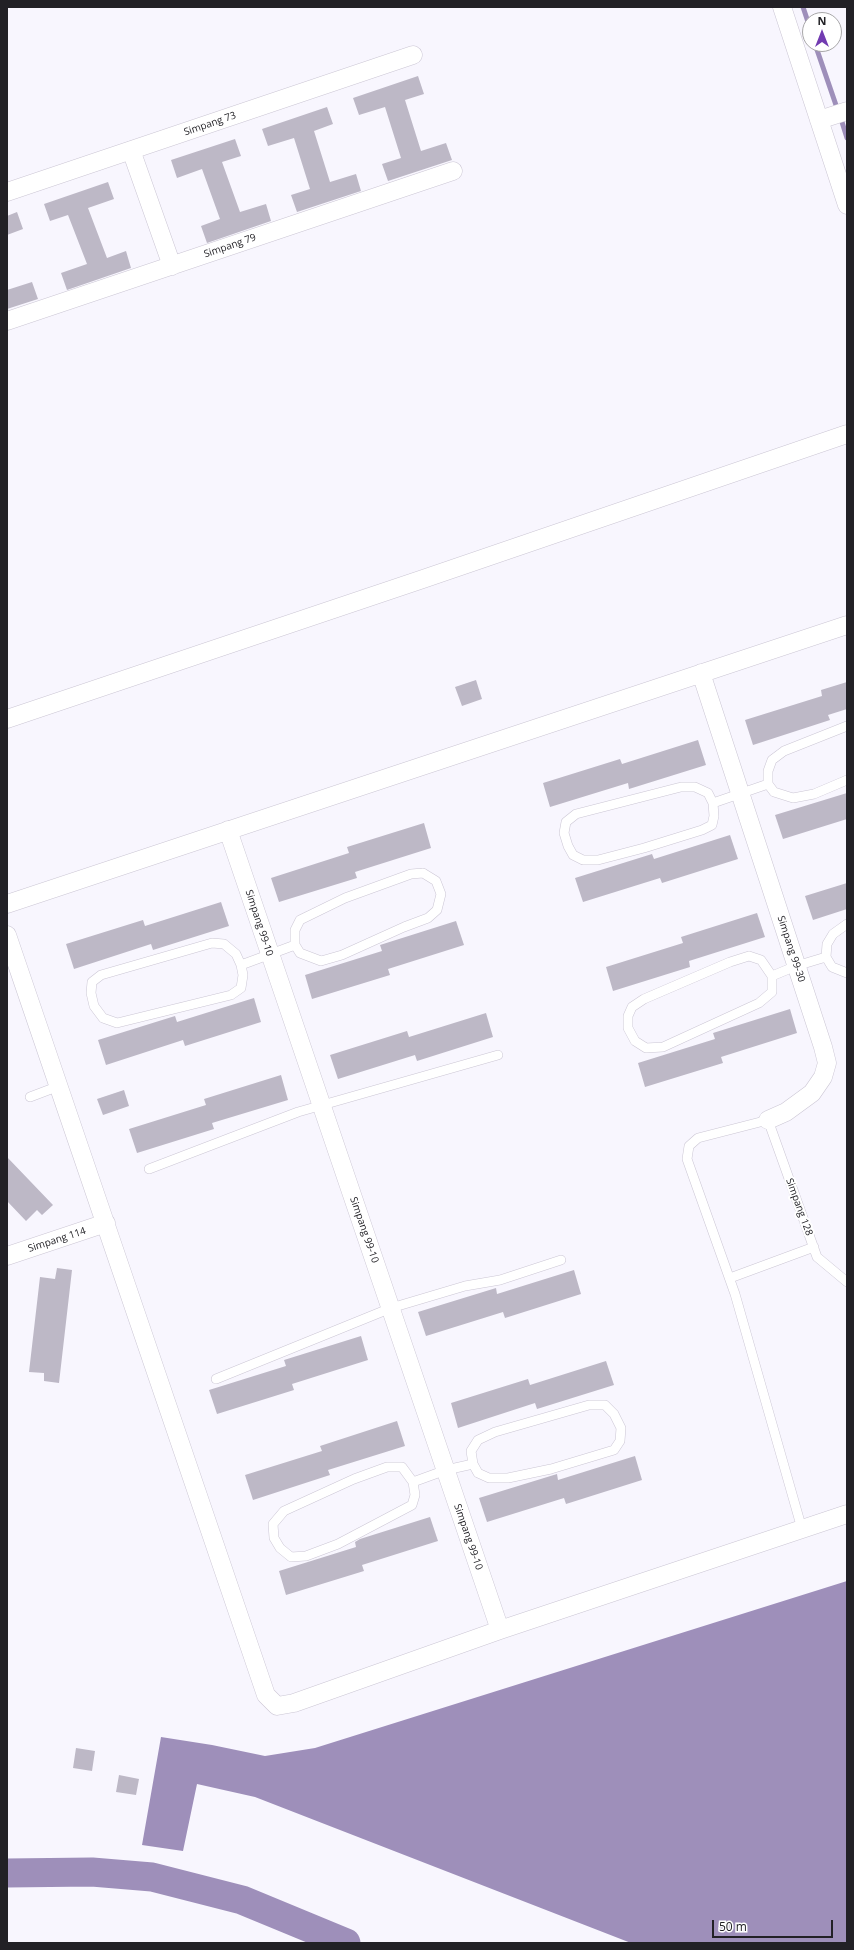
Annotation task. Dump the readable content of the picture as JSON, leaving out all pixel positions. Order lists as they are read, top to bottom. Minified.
{"streets":{"street":["Simpang 73","Simpang 79","Simpang 99-10","Simpang 99-30","Simpang 114"],"lane":["Simpang 128"]},"crossings":[["Simpang 99-30","Simpang 128"]],"scale_bar":"50 m","north":"top"}
